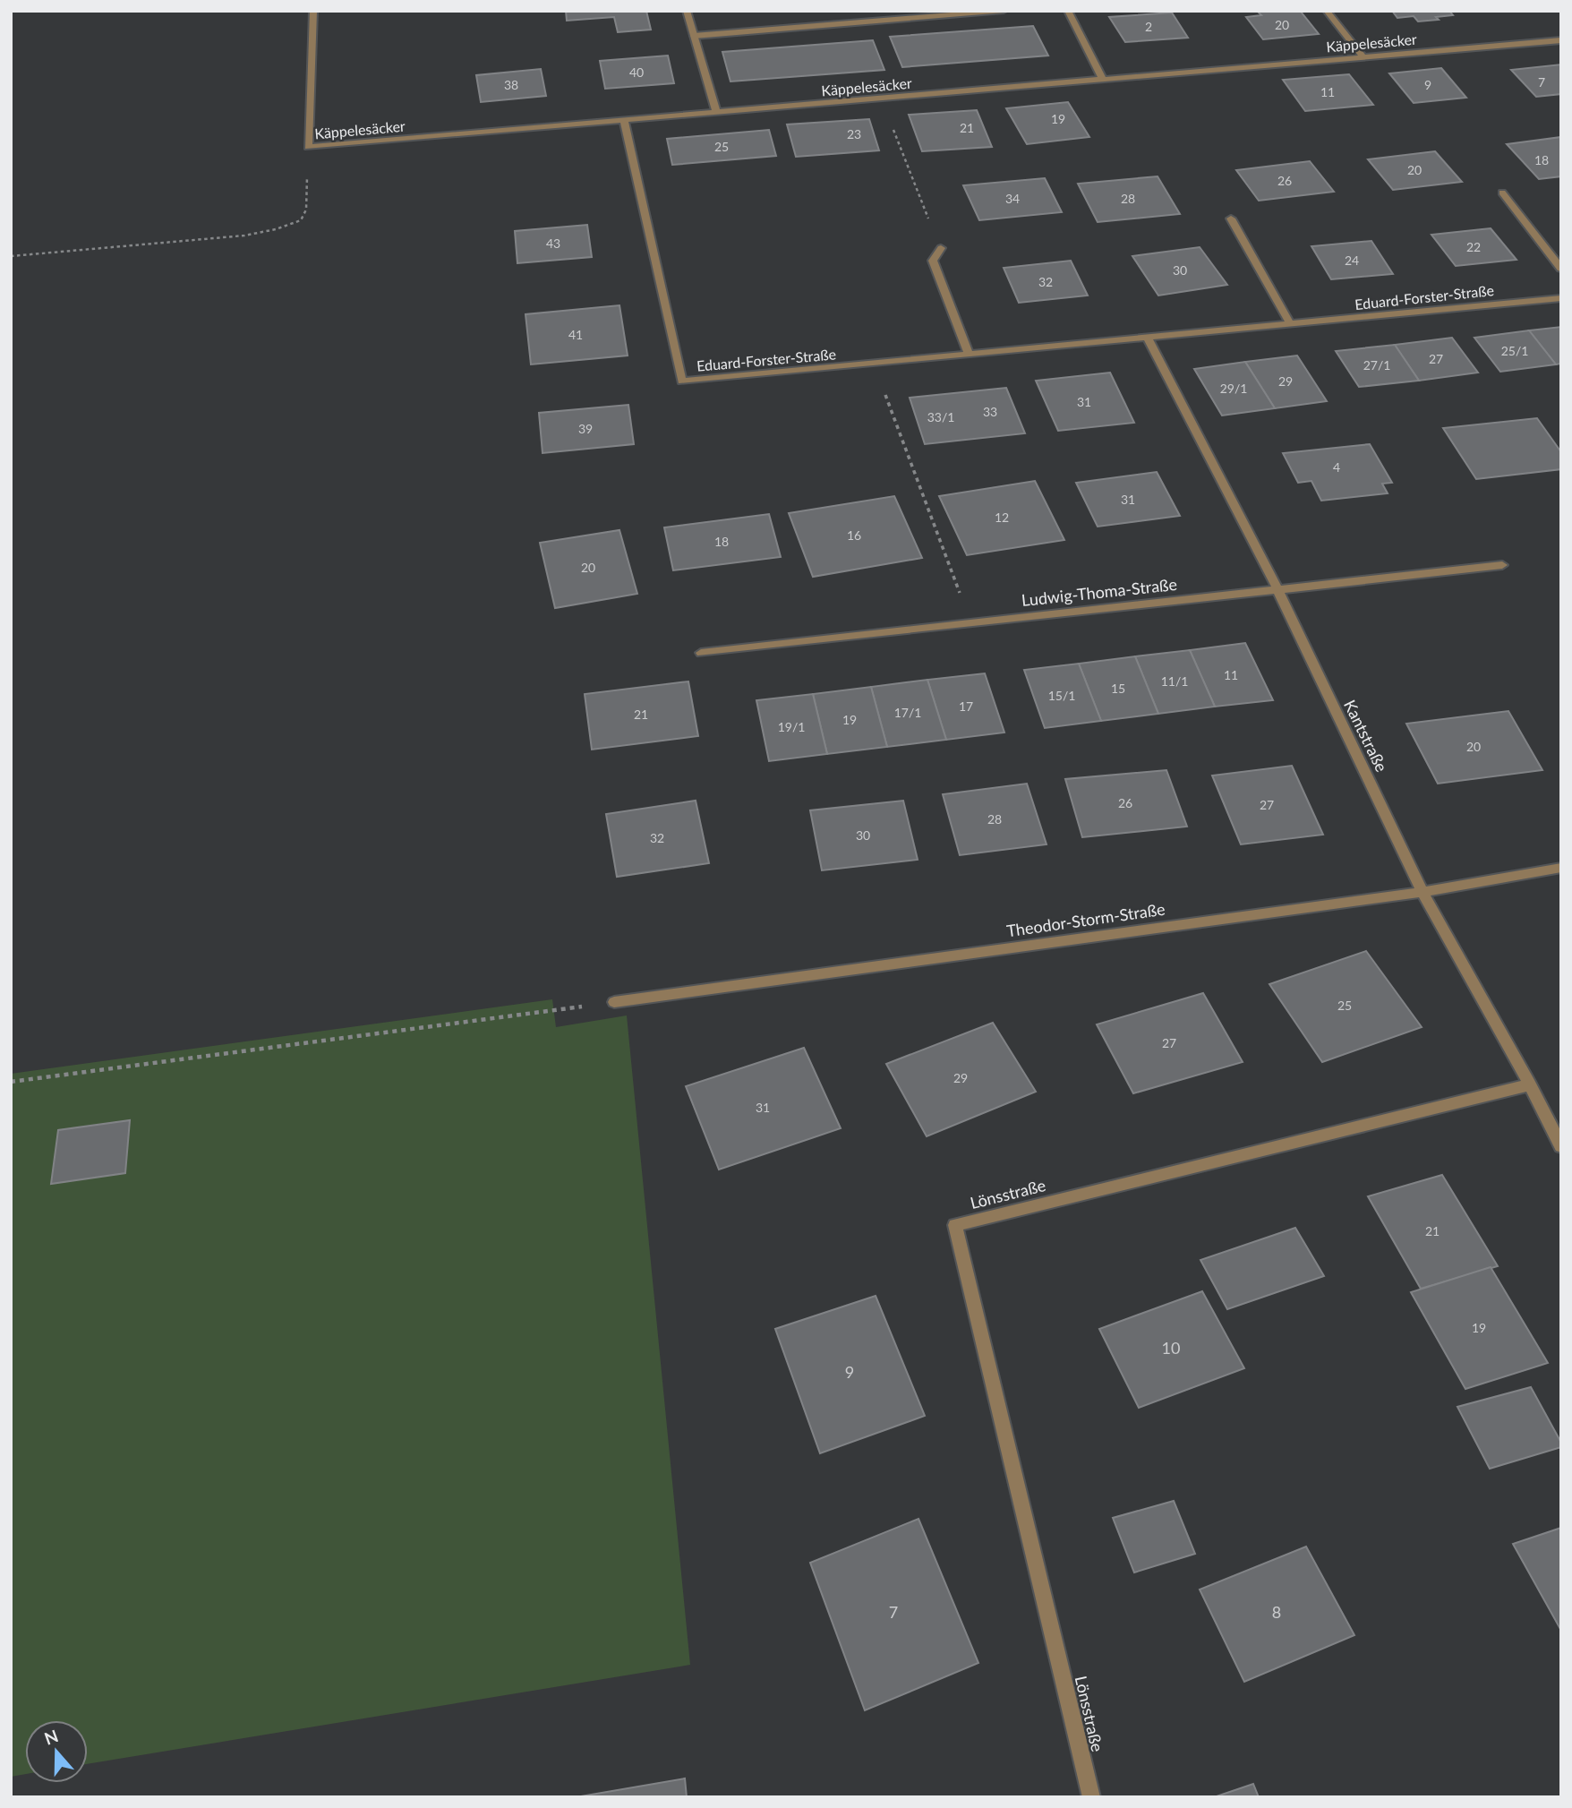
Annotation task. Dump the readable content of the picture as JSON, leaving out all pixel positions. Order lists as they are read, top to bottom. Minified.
{"streets":{"street":["Käppelesäcker","Eduard-Forster-Straße","Ludwig-Thoma-Straße","Kantstraße","Theodor-Storm-Straße","Lönsstraße"]},"crossings":[["Käppelesäcker","Eduard-Forster-Straße"],["Eduard-Forster-Straße","Kantstraße"],["Ludwig-Thoma-Straße","Kantstraße"],["Kantstraße","Theodor-Storm-Straße"],["Kantstraße","Lönsstraße"]],"house_numbers":["20","2","40","7","38","9","11","19","21","23","25","18","20","26","34","28","43","22","24","30","32","41","25/1","27","27/1","29","29/1","31","33","33/1","39","4","31","12","16","18","20","11","11/1","15","15/1","17","17/1","21","19","19/1","20","26","27","28","30","32","25","27","29","31","21","19","10","9","7","8"],"north":"top"}
